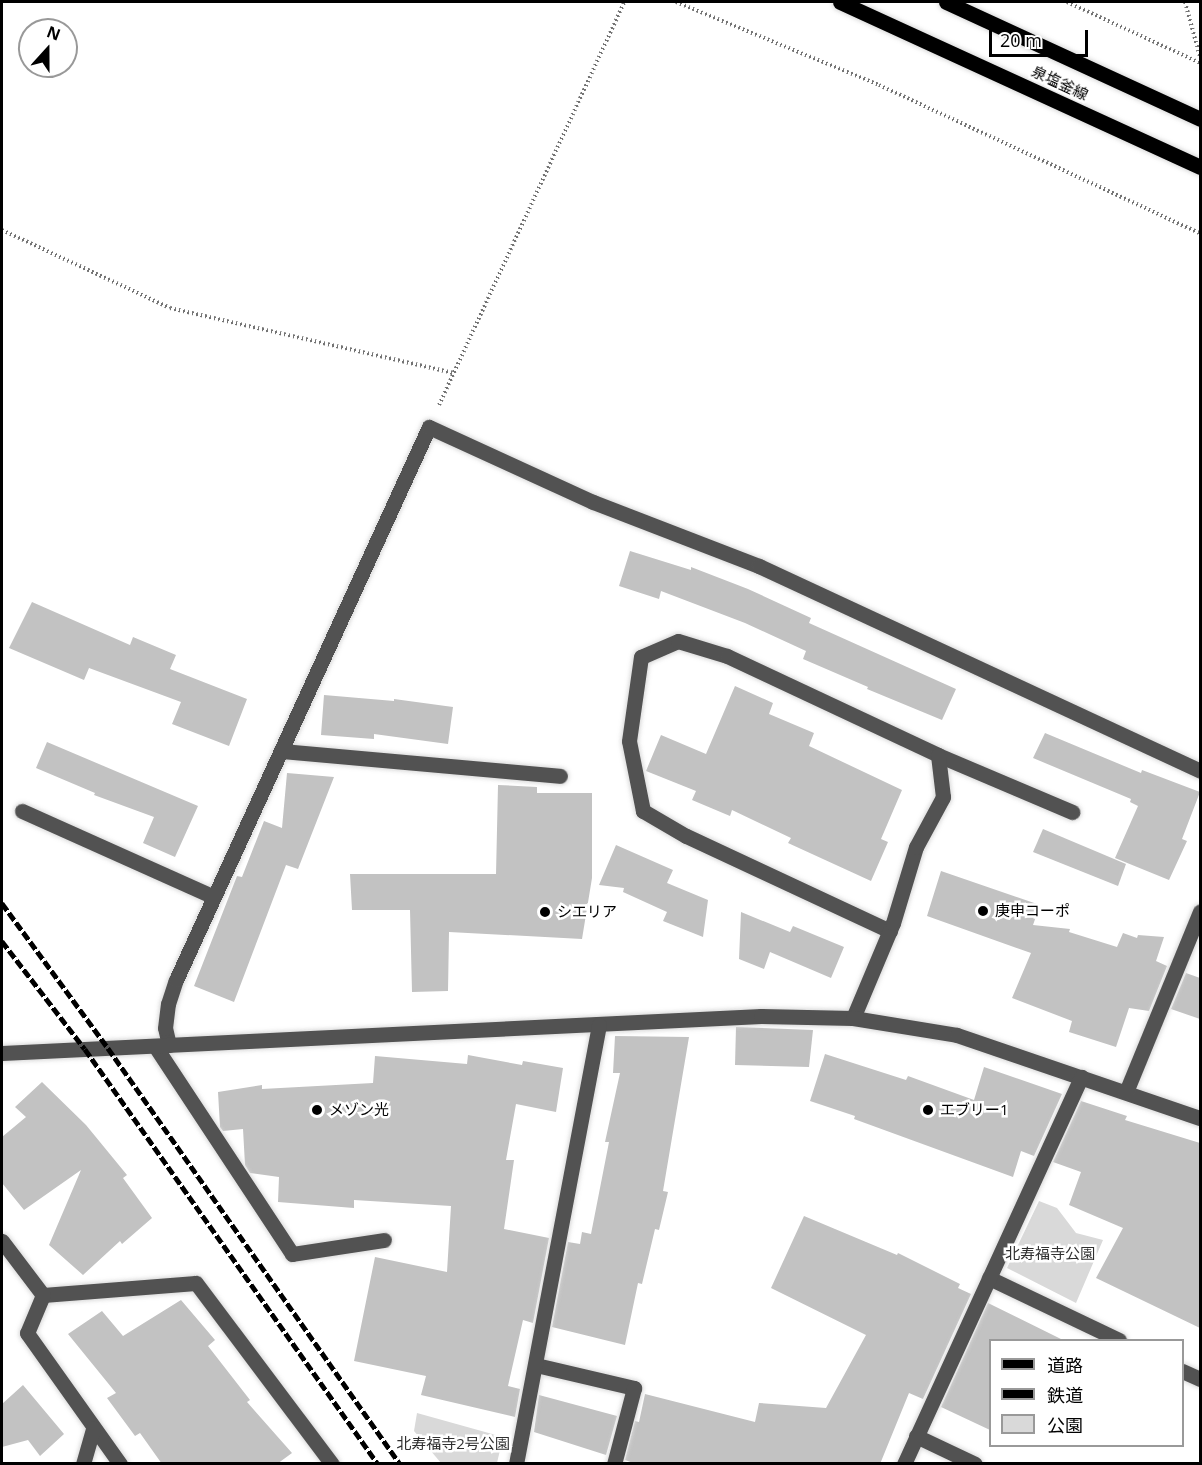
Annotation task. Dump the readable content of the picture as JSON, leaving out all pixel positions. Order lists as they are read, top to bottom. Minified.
{"streets":{"main road":["泉塩釜線"]},"parks":["北寿福寺公園","北寿福寺2号公園"],"places":["庚申コーポ","シエリア","メゾン光","エブリー1"],"legend":["道路","鉄道","公園"],"scale_bar":"20 m","north":"top"}
